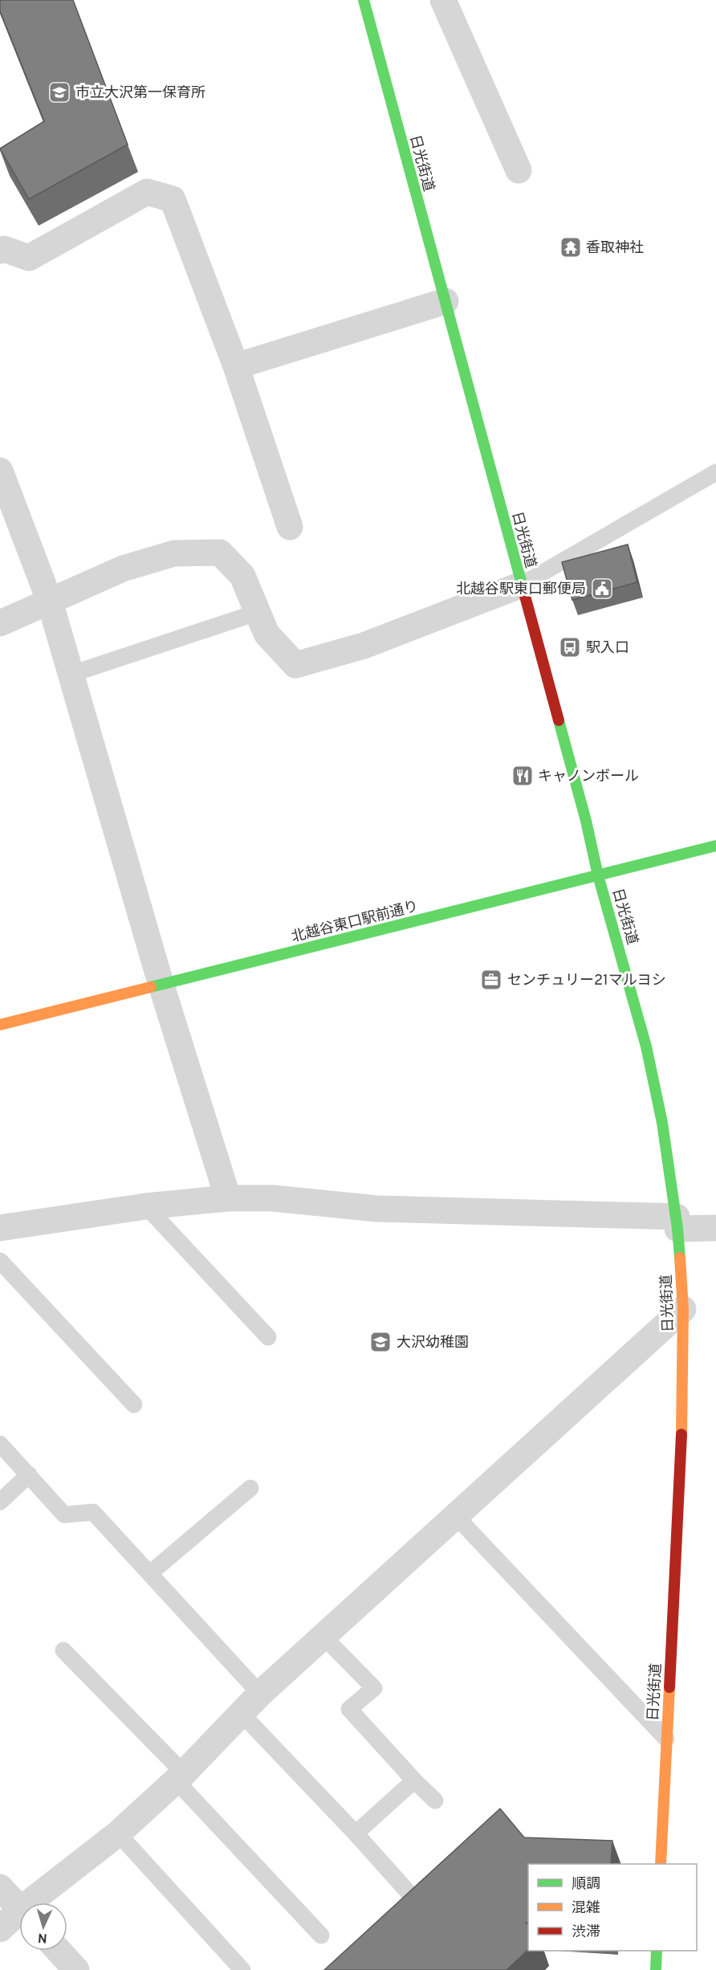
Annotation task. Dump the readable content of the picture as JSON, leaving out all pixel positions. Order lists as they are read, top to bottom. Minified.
{"streets":{"main road":["日光街道","北越谷東口駅前通り"]},"crossings":[["日光街道","北越谷東口駅前通り"]],"places":{"school or university":["市立大沢第一保育所","大沢幼稚園"],"temple":["香取神社"],"public building":["北越谷駅東口郵便局"],"bus stop":["駅入口"],"restaurant":["キャノンボール"],"office":["センチュリー21マルヨシ"]},"legend":["順調","混雑","渋滞"],"north":"bottom"}
